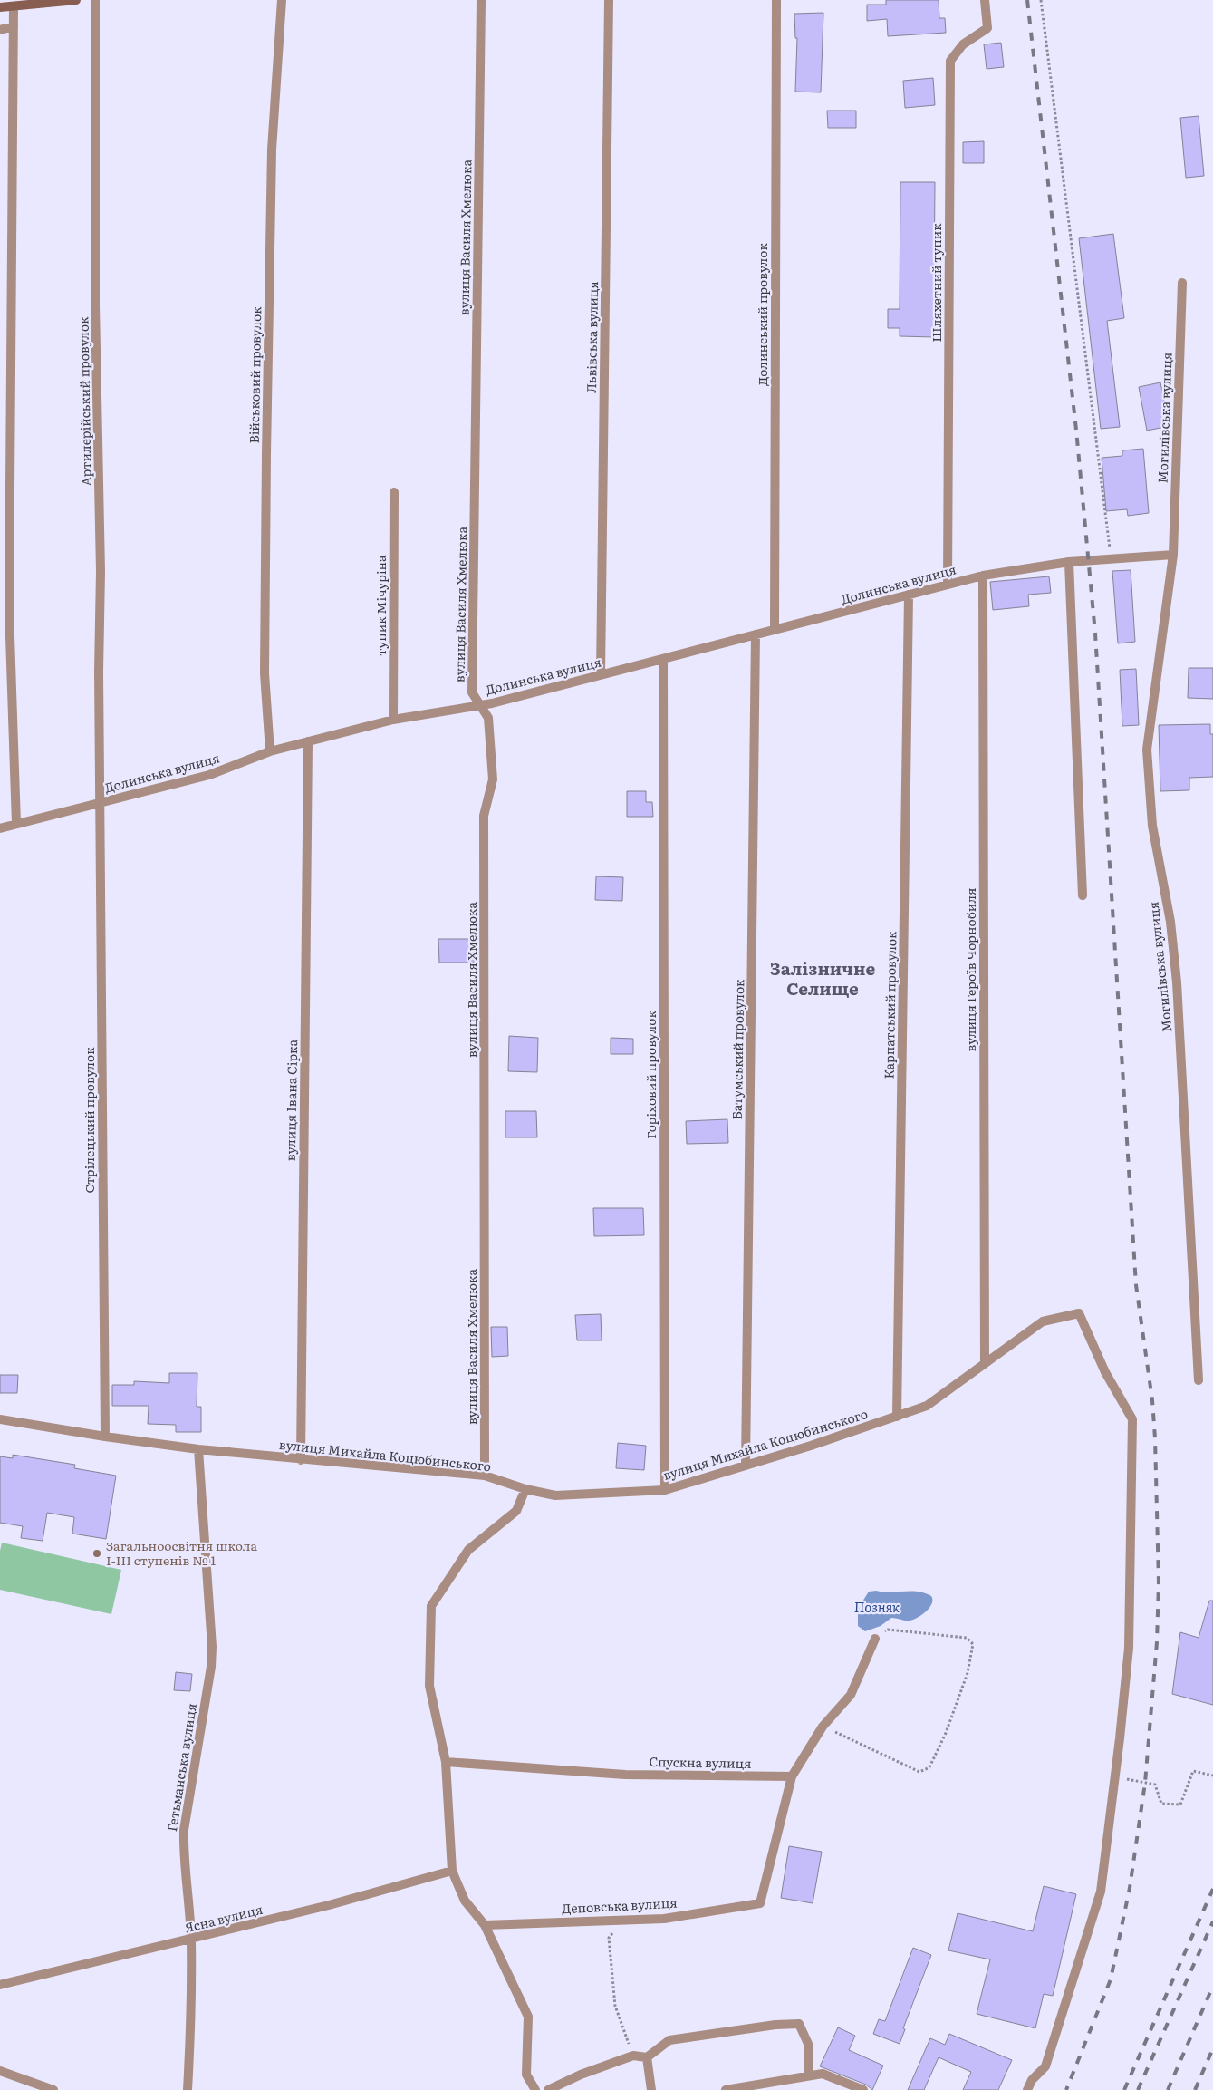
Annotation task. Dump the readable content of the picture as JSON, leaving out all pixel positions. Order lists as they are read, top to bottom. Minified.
{"streets":{"street":["вулиця Василя Хмелюка","Шляхетний тупик","Долинський провулок","Львівська вулиця","Військовий провулок","Артилерійський провулок","Могилівська вулиця","Долинська вулиця","тупик Мічуріна","вулиця Героїв Чорнобиля","Карпатський провулок","Батумський провулок","Горіховий провулок","вулиця Івана Сірка","Стрілецький провулок","вулиця Михайла Коцюбинського","Спускна вулиця","Гетьманська вулиця","Деповська вулиця","Ясна вулиця"]},"crossings":[["вулиця Василя Хмелюка","Долинська вулиця"],["вулиця Василя Хмелюка","вулиця Михайла Коцюбинського"],["Шляхетний тупик","Долинська вулиця"],["Долинський провулок","Долинська вулиця"],["Львівська вулиця","Долинська вулиця"],["Військовий провулок","Долинська вулиця"],["Артилерійський провулок","Долинська вулиця"],["Артилерійський провулок","Стрілецький провулок"],["Долинська вулиця","тупик Мічуріна"],["Долинська вулиця","вулиця Героїв Чорнобиля"],["Долинська вулиця","Карпатський провулок"],["Долинська вулиця","Батумський провулок"],["Долинська вулиця","Горіховий провулок"],["Долинська вулиця","вулиця Івана Сірка"],["Долинська вулиця","Стрілецький провулок"],["вулиця Героїв Чорнобиля","вулиця Михайла Коцюбинського"],["Карпатський провулок","вулиця Михайла Коцюбинського"],["Батумський провулок","вулиця Михайла Коцюбинського"],["Горіховий провулок","вулиця Михайла Коцюбинського"],["вулиця Івана Сірка","вулиця Михайла Коцюбинського"],["Стрілецький провулок","вулиця Михайла Коцюбинського"],["вулиця Михайла Коцюбинського","Гетьманська вулиця"],["Спускна вулиця","Деповська вулиця"],["Гетьманська вулиця","Ясна вулиця"]],"districts":["Залізничне Селище"],"water":["Позняк"],"places":["Загальноосвітня школа І-ІІІ ступенів № 1"]}
